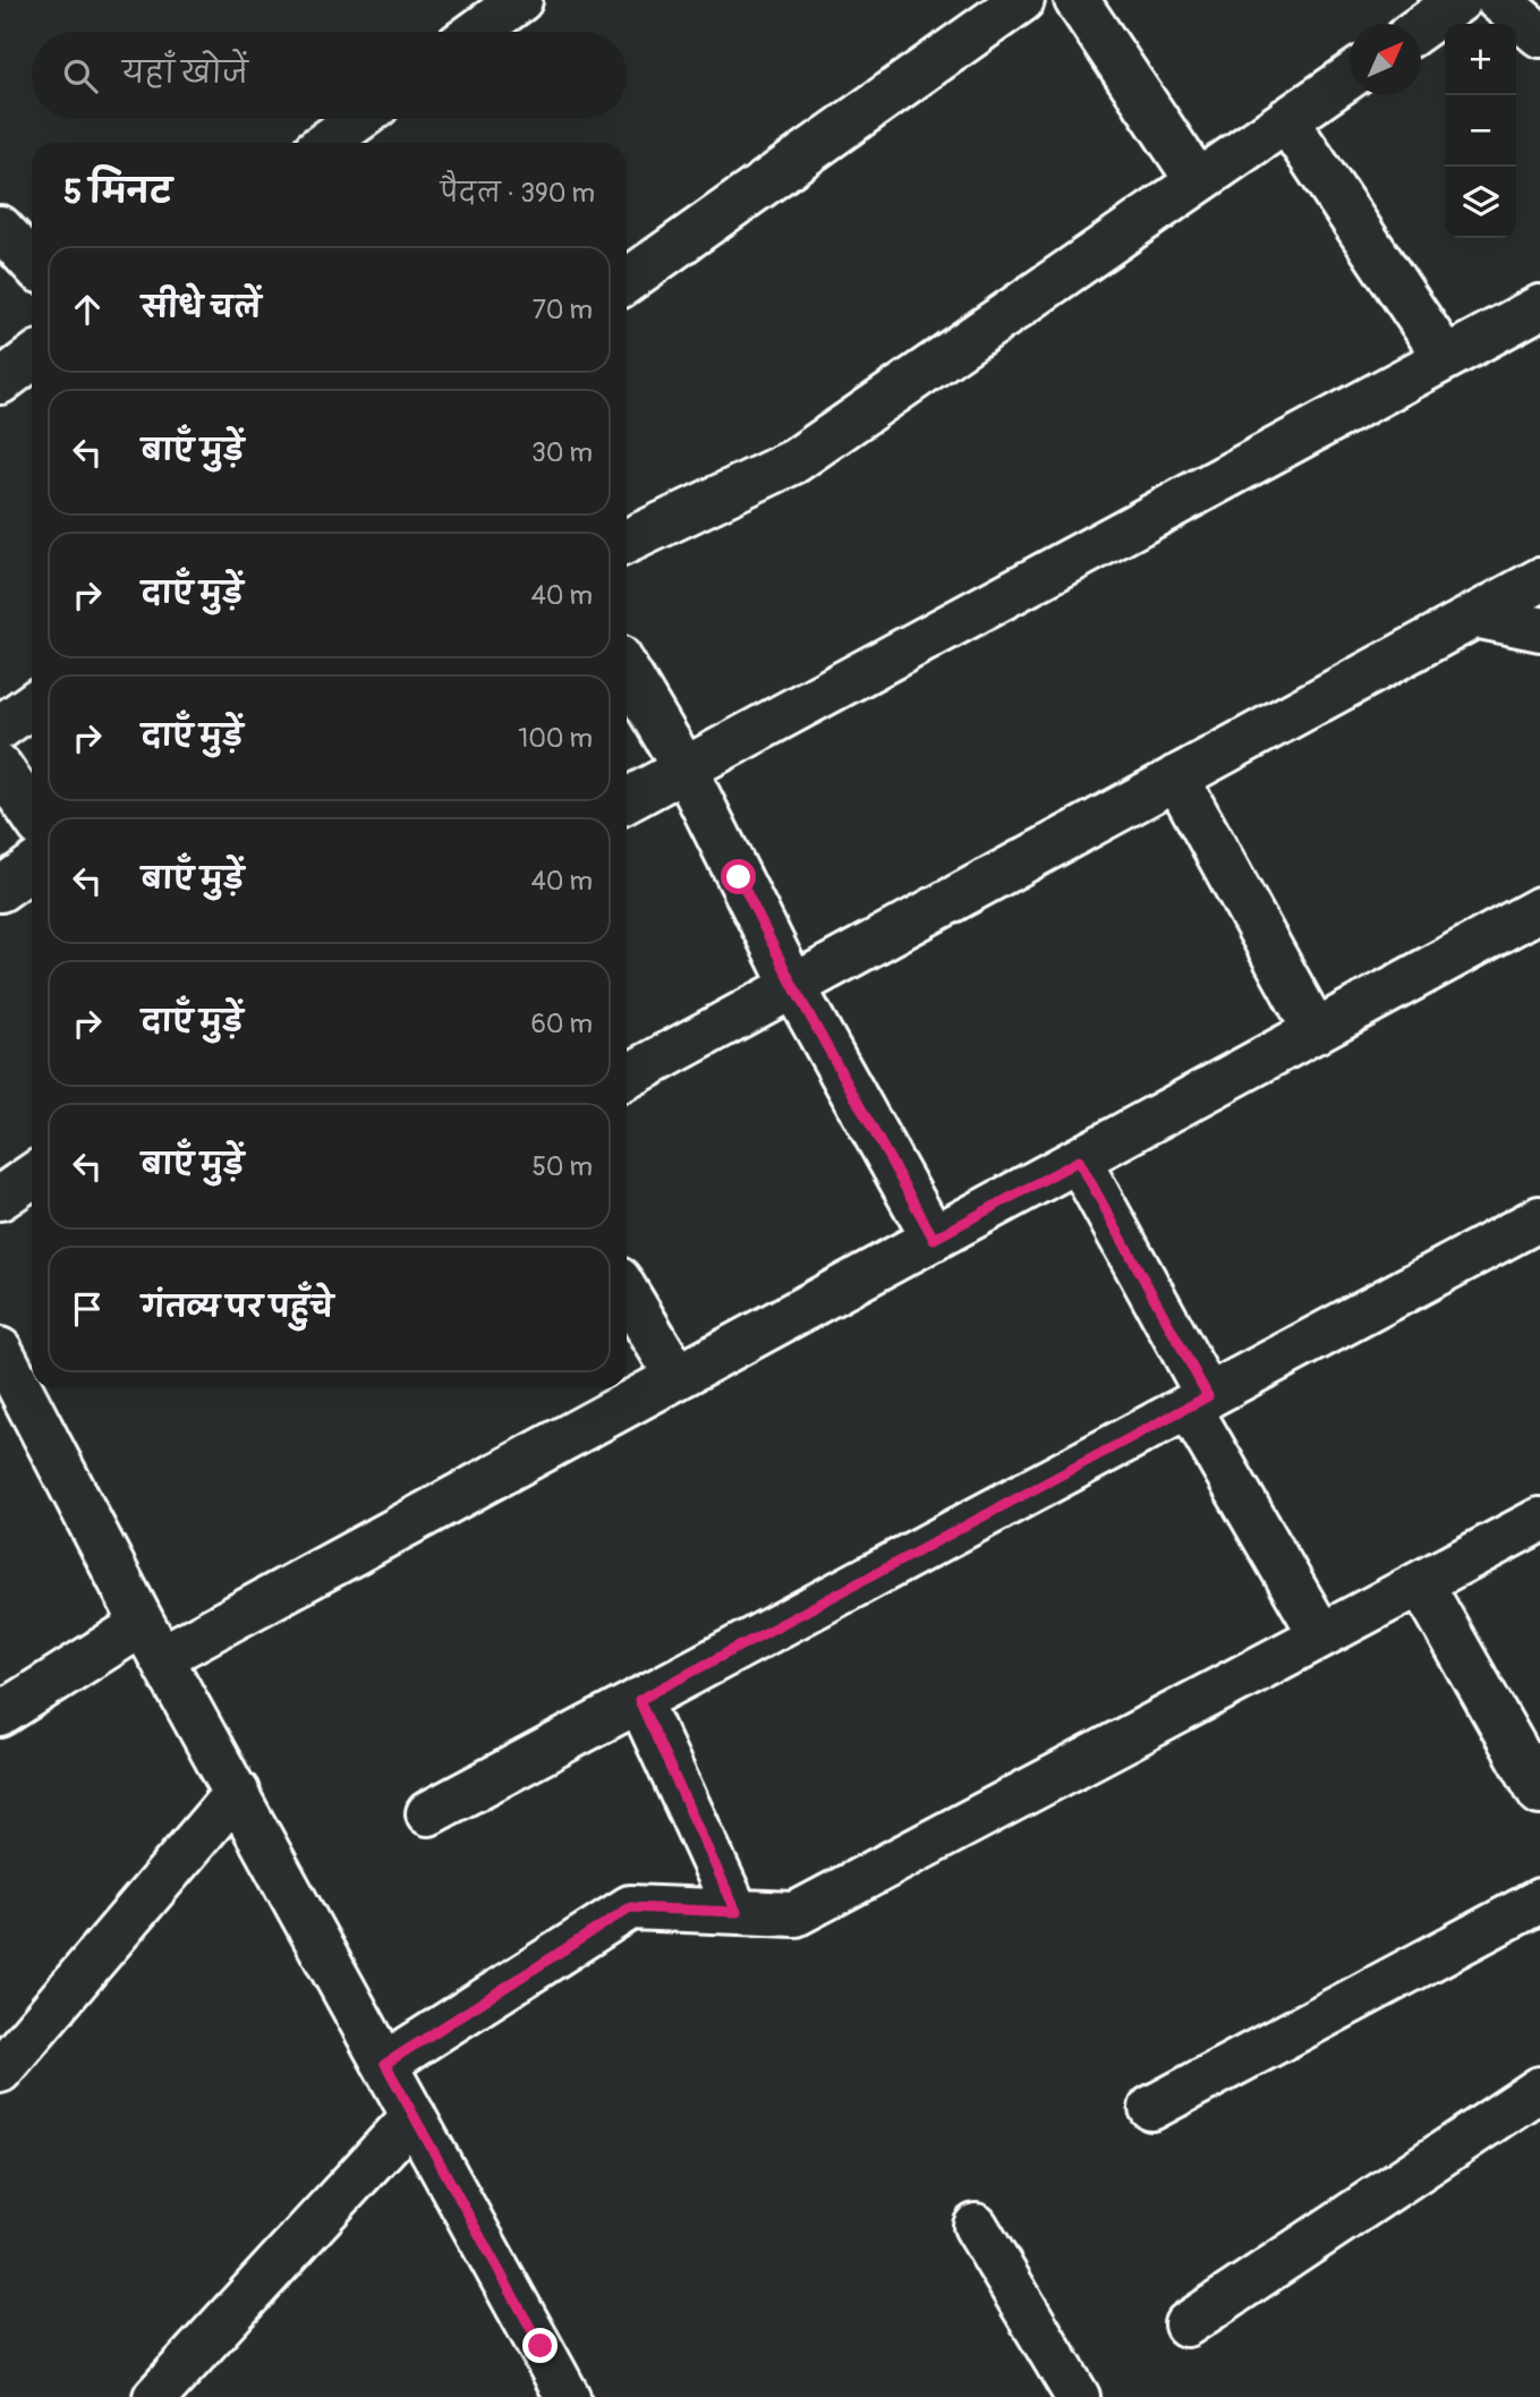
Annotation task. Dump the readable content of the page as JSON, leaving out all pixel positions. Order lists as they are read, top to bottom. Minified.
{"north":"top right","page":{"map_buttons":["+","−"],"search":"यहाँ खोजें","heading":["5 मिनट","पैदल · 390 m"],"list":[["सीधे चलें","70 m"],["बाएँ मुड़ें","30 m"],["दाएँ मुड़ें","40 m"],["दाएँ मुड़ें","100 m"],["बाएँ मुड़ें","40 m"],["दाएँ मुड़ें","60 m"],["बाएँ मुड़ें","50 m"],"गंतव्य पर पहुँचे"]}}
